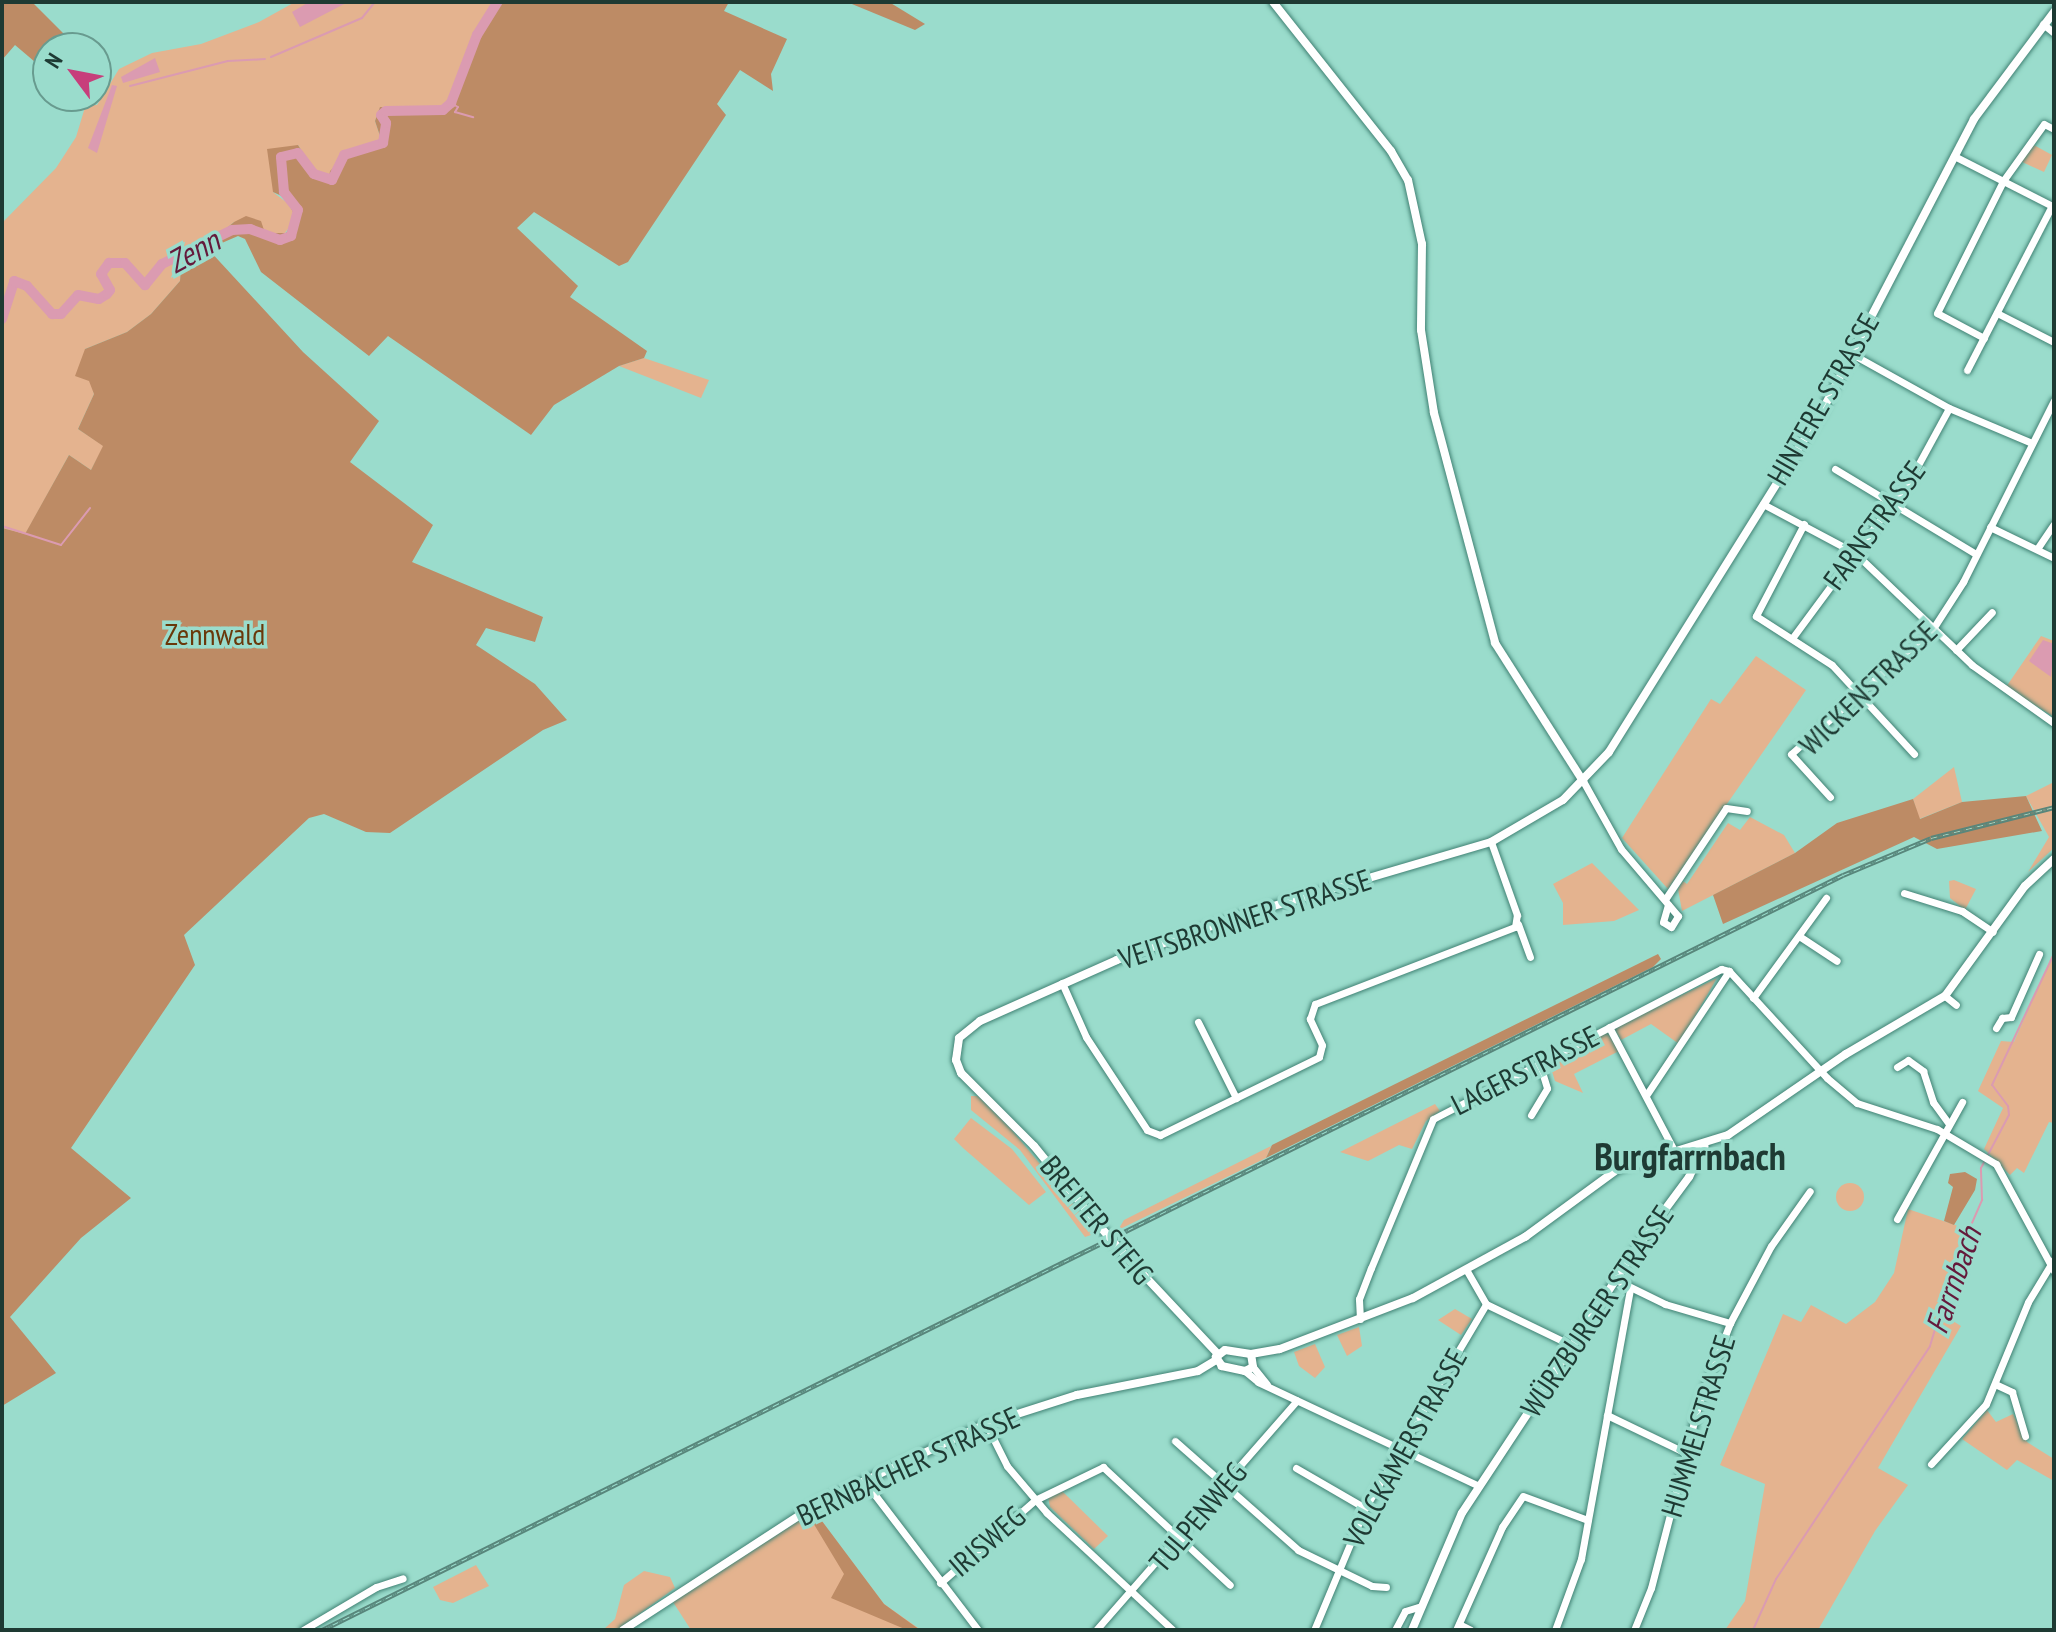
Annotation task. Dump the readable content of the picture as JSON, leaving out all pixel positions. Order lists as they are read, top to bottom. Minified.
{"streets":{"street":["HINTERE STRASSE","FARNSTRASSE","WICKENSTRASSE","VEITSBRONNER STRASSE","LAGERSTRASSE","BREITER STEIG","WÜRZBURGER STRASSE","HUMMELSTRASSE","VOLCKAMERSTRASSE","BERNBACHER STRASSE","TULPENWEG","IRISWEG"]},"crossings":[["HINTERE STRASSE","VEITSBRONNER STRASSE"],["VEITSBRONNER STRASSE","BREITER STEIG"],["BREITER STEIG","BERNBACHER STRASSE"],["TULPENWEG","IRISWEG"]],"districts":["Burgfarrnbach"],"water":["Zenn","Farrnbach"],"parks":["Zennwald"],"north":"top left"}
